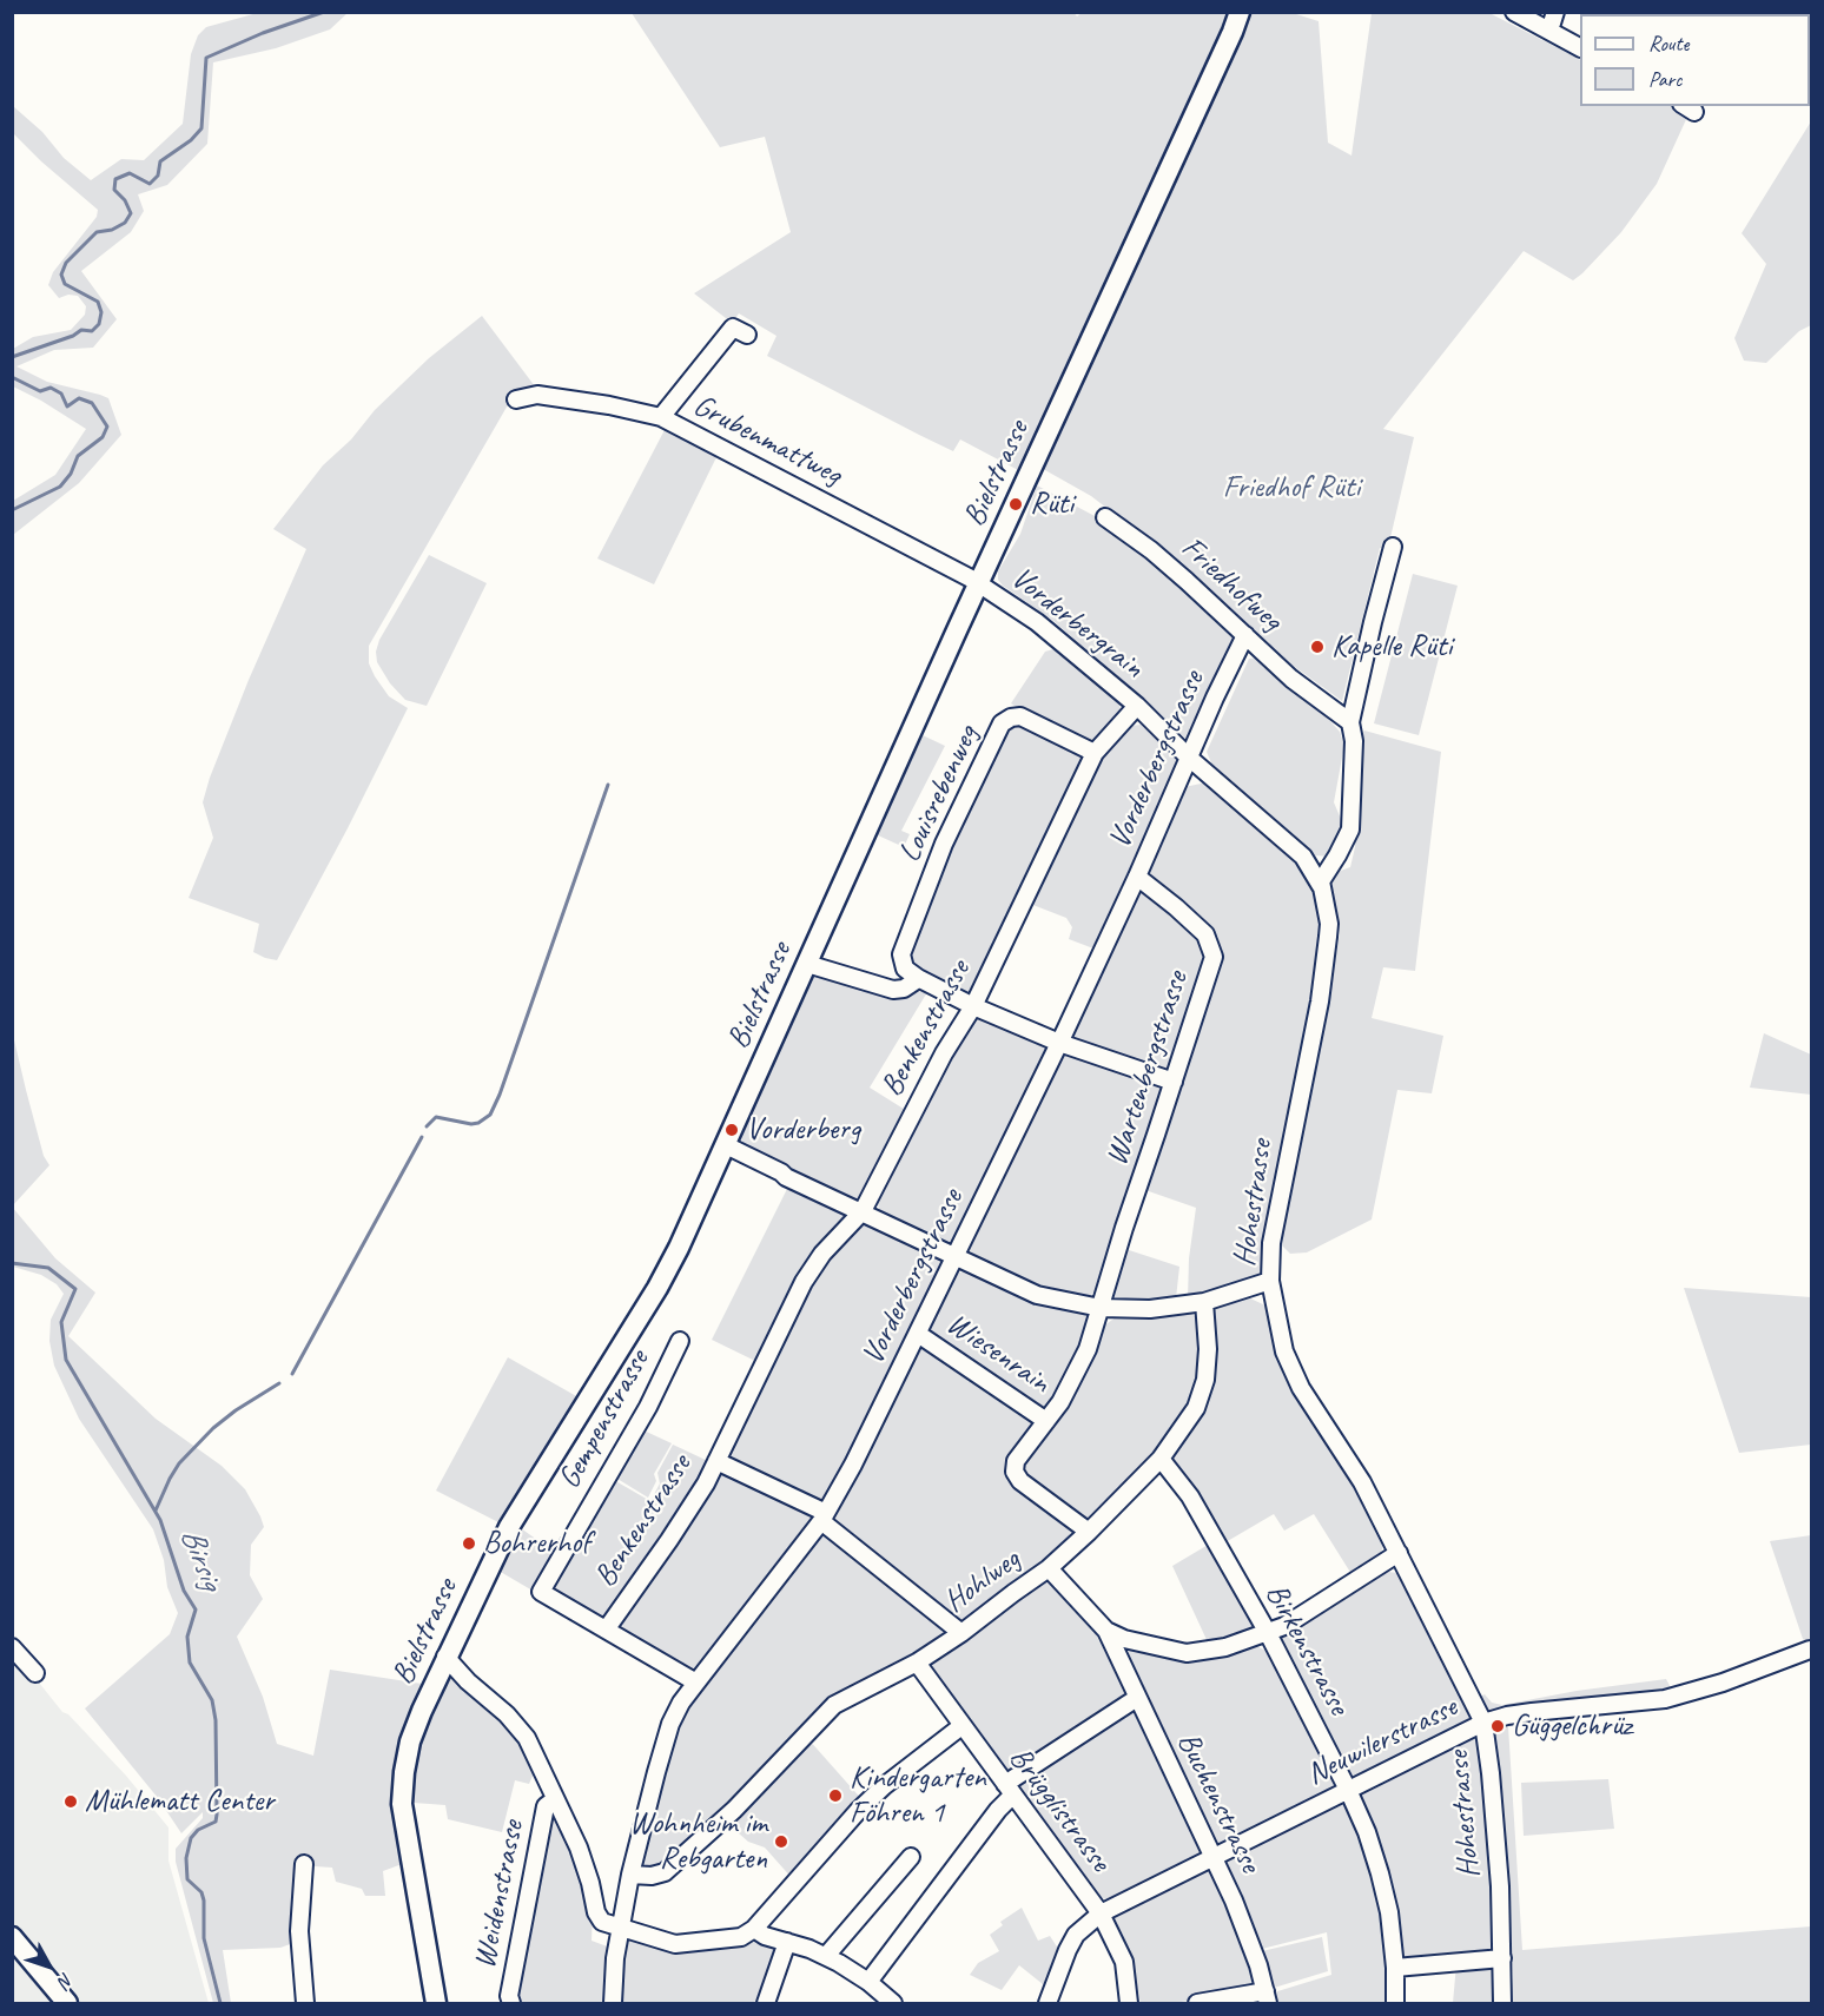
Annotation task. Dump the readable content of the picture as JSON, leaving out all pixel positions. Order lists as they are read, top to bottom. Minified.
{"streets":{"main road":["Bielstrasse"],"street":["Grubenmattweg","Friedhofweg","Vorderbergrain","Vorderbergstrasse","Louisrebenweg","Benkenstrasse","Wartenbergstrasse","Hohestrasse","Wiesenrain","Gempenstrasse","Hohlweg","Birkenstrasse","Neuwilerstrasse","Buchenstrasse","Brügglistrasse","Weidenstrasse"]},"crossings":[["Grubenmattweg","Bielstrasse"],["Grubenmattweg","Vorderbergrain"],["Bielstrasse","Vorderbergrain"],["Friedhofweg","Vorderbergstrasse"],["Vorderbergrain","Vorderbergstrasse"],["Vorderbergrain","Benkenstrasse"],["Vorderbergrain","Hohestrasse"],["Vorderbergstrasse","Wartenbergstrasse"],["Vorderbergstrasse","Wiesenrain"],["Vorderbergstrasse","Gempenstrasse"],["Vorderbergstrasse","Hohlweg"],["Louisrebenweg","Benkenstrasse"],["Benkenstrasse","Gempenstrasse"],["Wartenbergstrasse","Wiesenrain"],["Hohestrasse","Hohlweg"],["Hohestrasse","Neuwilerstrasse"],["Hohlweg","Birkenstrasse"],["Hohlweg","Buchenstrasse"],["Hohlweg","Brügglistrasse"],["Birkenstrasse","Neuwilerstrasse"],["Neuwilerstrasse","Buchenstrasse"],["Neuwilerstrasse","Brügglistrasse"]],"water":["Birsig"],"parks":["Friedhof Rüti"],"places":["Rüti","Kapelle Rüti","Vorderberg","Bohrerhof","Güggelchrüz","Kindergarten Föhren 1","Mühlematt Center","Wohnheim im Rebgarten"],"legend":["Route","Parc"],"north":"bottom right"}
